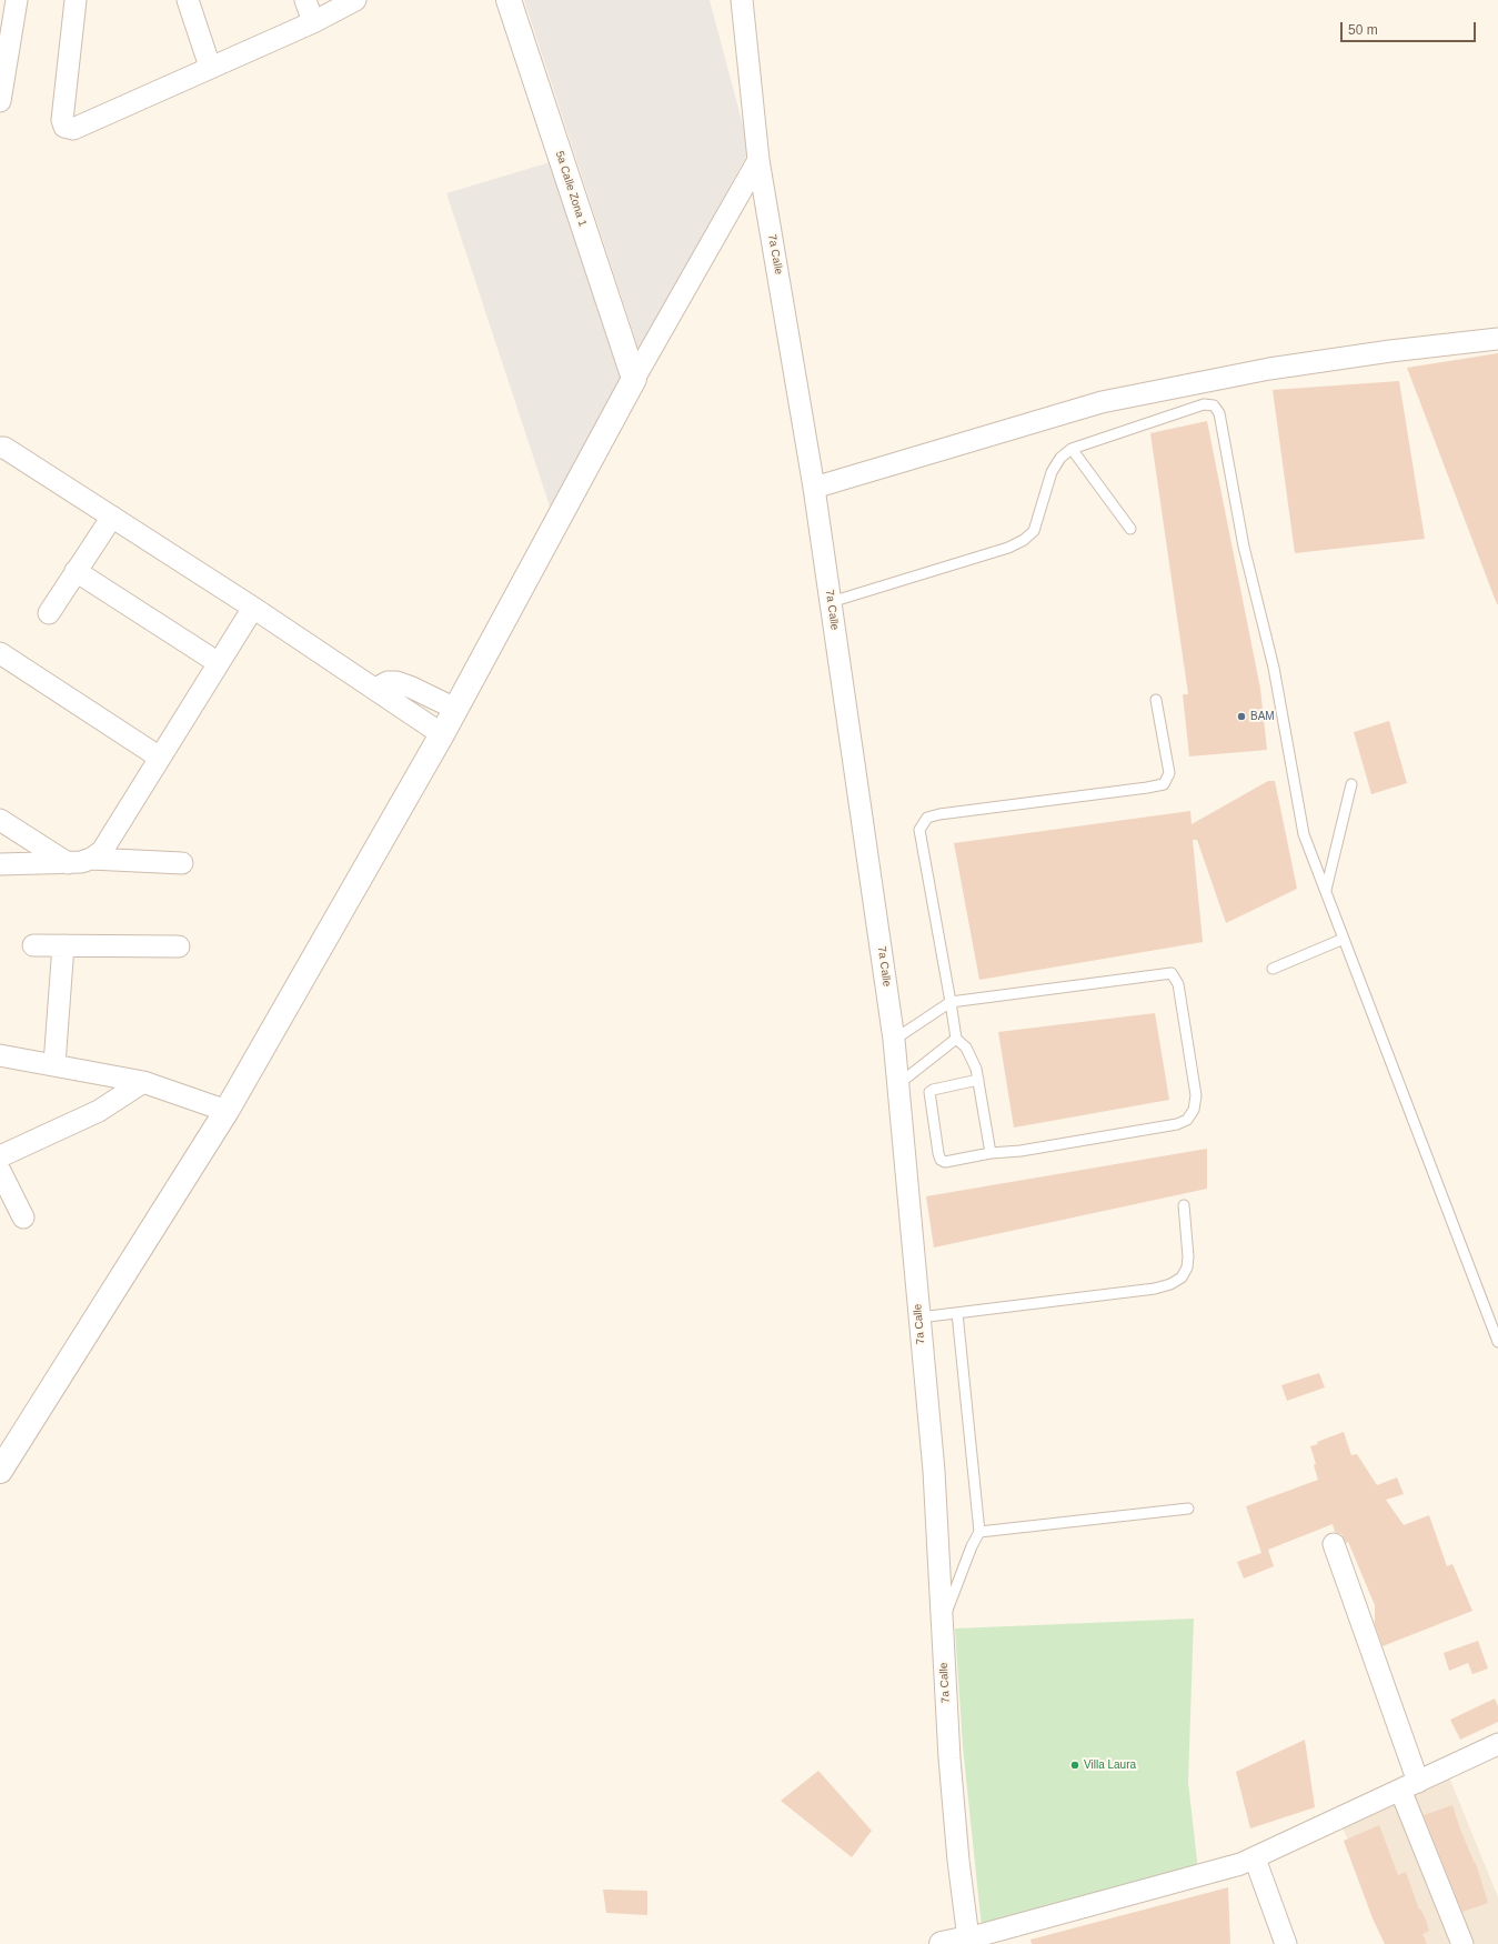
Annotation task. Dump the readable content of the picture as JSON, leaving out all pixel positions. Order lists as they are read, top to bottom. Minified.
{"streets":{"street":["5a Calle Zona 1","7a Calle"]},"places":["BAM","Villa Laura"],"scale_bar":"50 m"}
